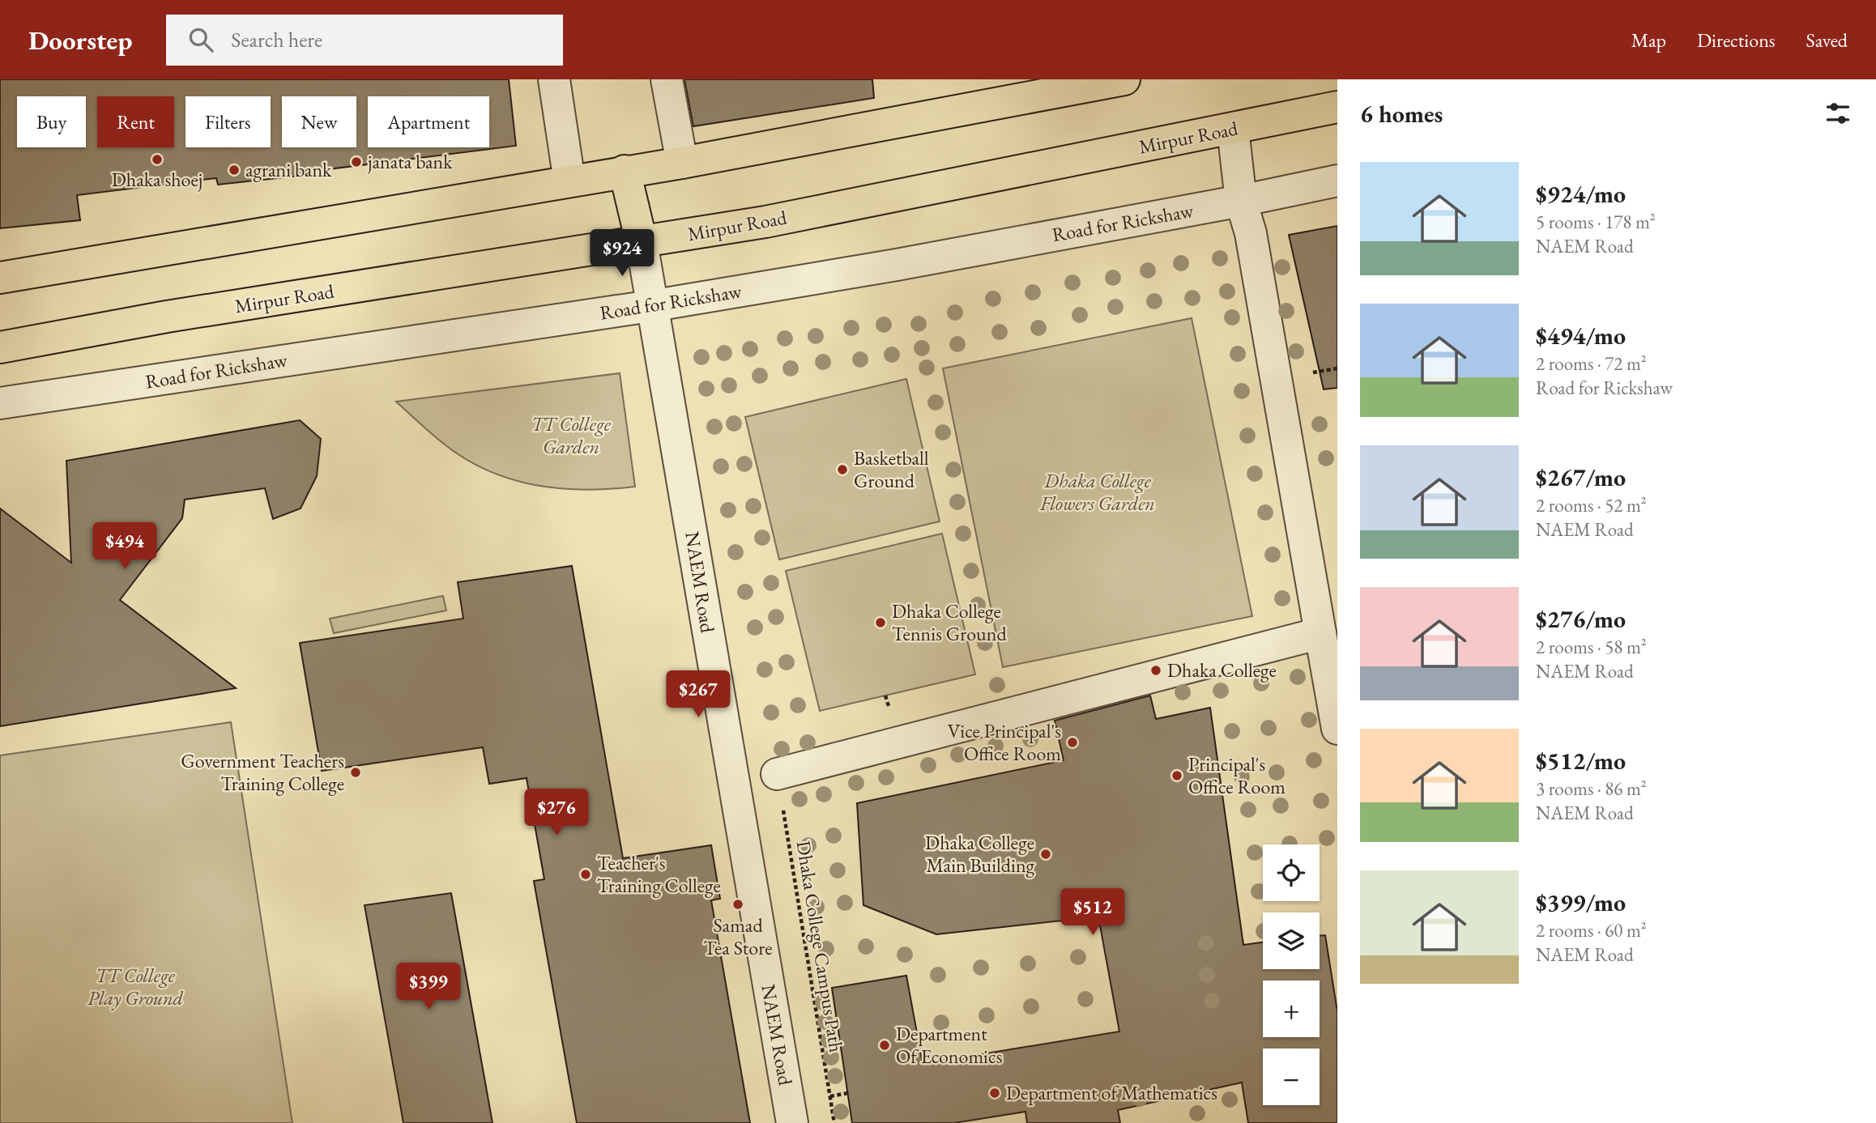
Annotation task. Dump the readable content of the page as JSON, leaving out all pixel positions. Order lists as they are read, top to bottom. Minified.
{"streets":{"highway":["Mirpur Road"],"street":["Road for Rickshaw","NAEM Road"],"path":["Dhaka College Campus Path"]},"crossings":[["Mirpur Road","NAEM Road"],["Road for Rickshaw","NAEM Road"]],"parks":["TT College Garden","Dhaka College Flowers Garden","TT College Play Ground"],"places":["Dhaka shoej","janata bank","agrani bank","Basketball Ground","Dhaka College Tennis Ground","Dhaka College","Vice Principal's Office Room","Government Teachers Training College","Principal's Office Room","Dhaka College Main Building","Teacher's Training College","Samad Tea Store","Department Of Economics","Department of Mathematics"],"page":{"header":"Doorstep","search":"Search here","nav":["Map","Directions","Saved"],"heading":"6 homes","chip":["Buy","Rent","Filters","New","Apartment"],"list":[{"name":"$924/mo","note":"5 rooms · 178 m² · NAEM Road"},{"name":"$494/mo","note":"2 rooms · 72 m² · Road for Rickshaw"},{"name":"$267/mo","note":"2 rooms · 52 m² · NAEM Road"},{"name":"$276/mo","note":"2 rooms · 58 m² · NAEM Road"},{"name":"$512/mo","note":"3 rooms · 86 m² · NAEM Road"},{"name":"$399/mo","note":"2 rooms · 60 m² · NAEM Road"}],"price":["$924","$494","$267","$276","$512","$399"],"map_buttons":["+","−"]}}
